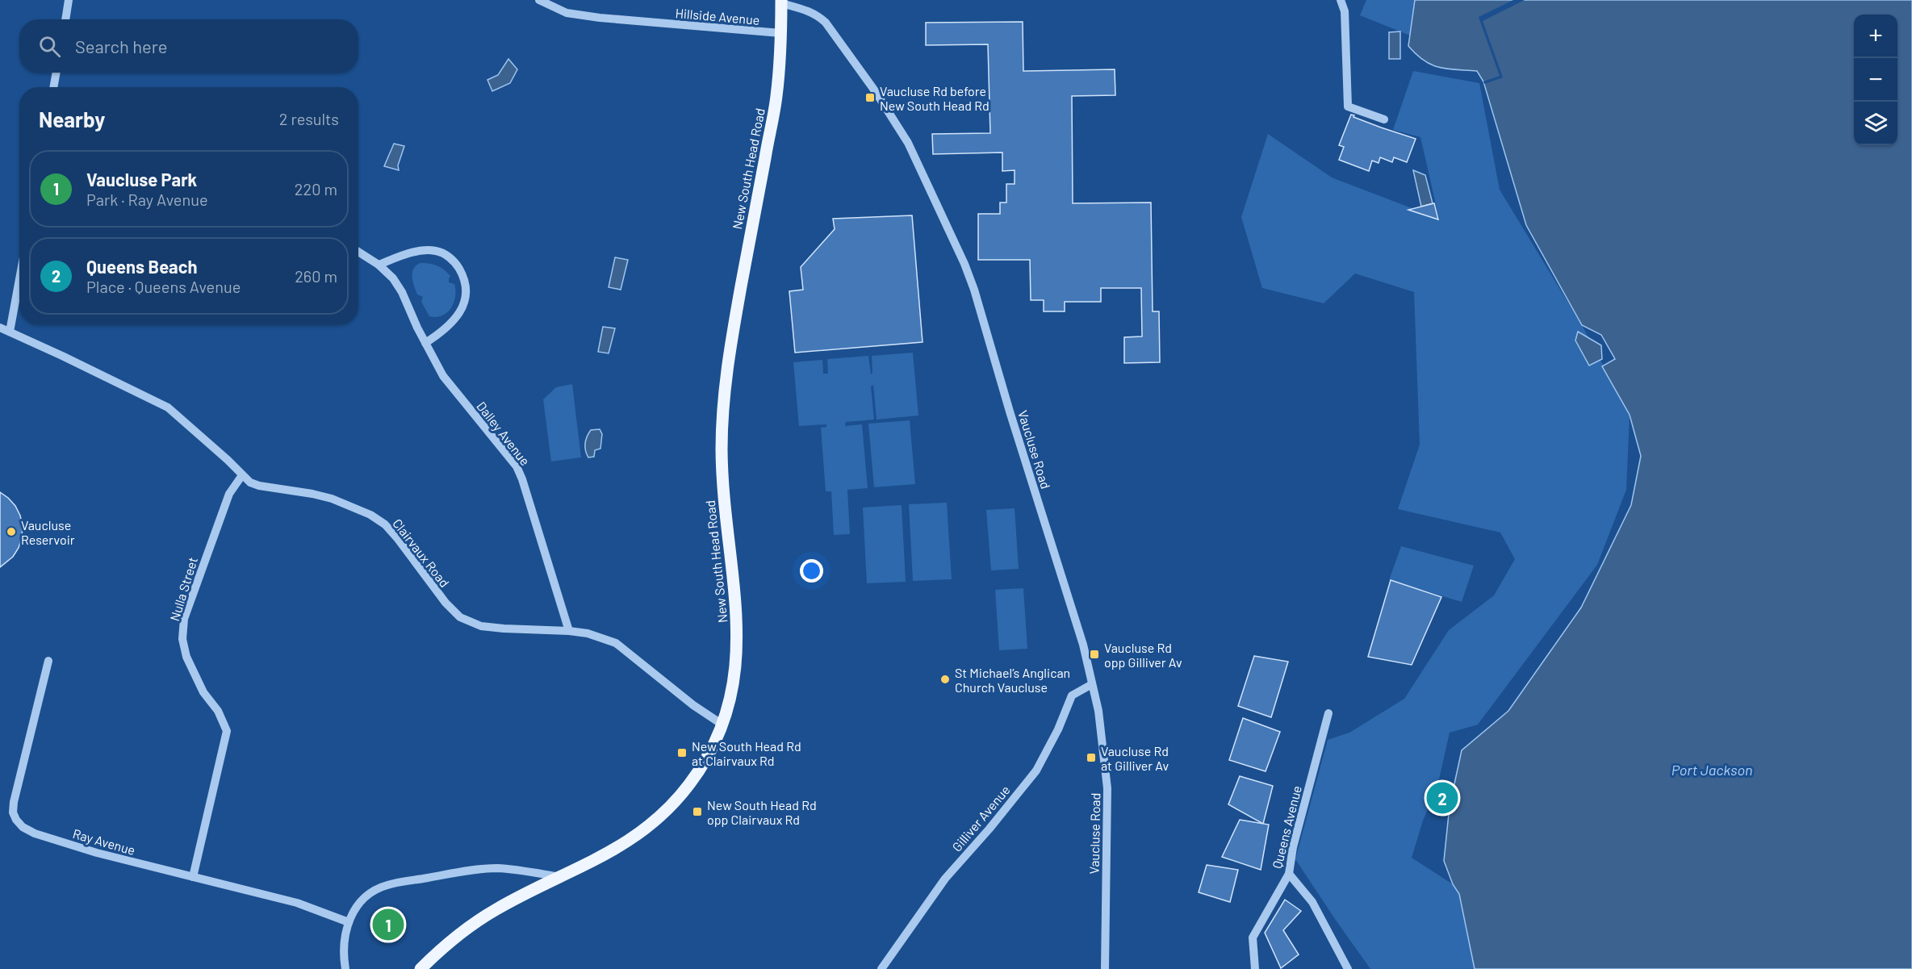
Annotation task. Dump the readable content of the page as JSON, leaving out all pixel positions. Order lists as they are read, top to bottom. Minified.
{"streets":{"main road":["New South Head Road"],"street":["Hillside Avenue","Dalley Avenue","Vaucluse Road","Clairvaux Road","Nulla Street","Gilliver Avenue","Queens Avenue","Ray Avenue"]},"crossings":[["Hillside Avenue","New South Head Road"],["New South Head Road","Vaucluse Road"],["New South Head Road","Clairvaux Road"],["Dalley Avenue","Clairvaux Road"],["Vaucluse Road","Gilliver Avenue"],["Clairvaux Road","Nulla Street"],["Nulla Street","Ray Avenue"]],"water":["Port Jackson"],"places":{"transit":["Vaucluse Rd before New South Head Rd","Vaucluse Rd opp Gilliver Av","New South Head Rd at Clairvaux Rd","Vaucluse Rd at Gilliver Av","New South Head Rd opp Clairvaux Rd"],"other":["Vaucluse Reservoir","St Michael’s Anglican Church Vaucluse"]},"page":{"map_buttons":["+","−"],"search":"Search here","heading":["Nearby","2 results"],"list":[{"mark":"1","name":"Vaucluse Park","note":"Park · Ray Avenue","value":"220 m"},{"mark":"2","name":"Queens Beach","note":"Place · Queens Avenue","value":"260 m"}],"pins":["2","1"]}}
